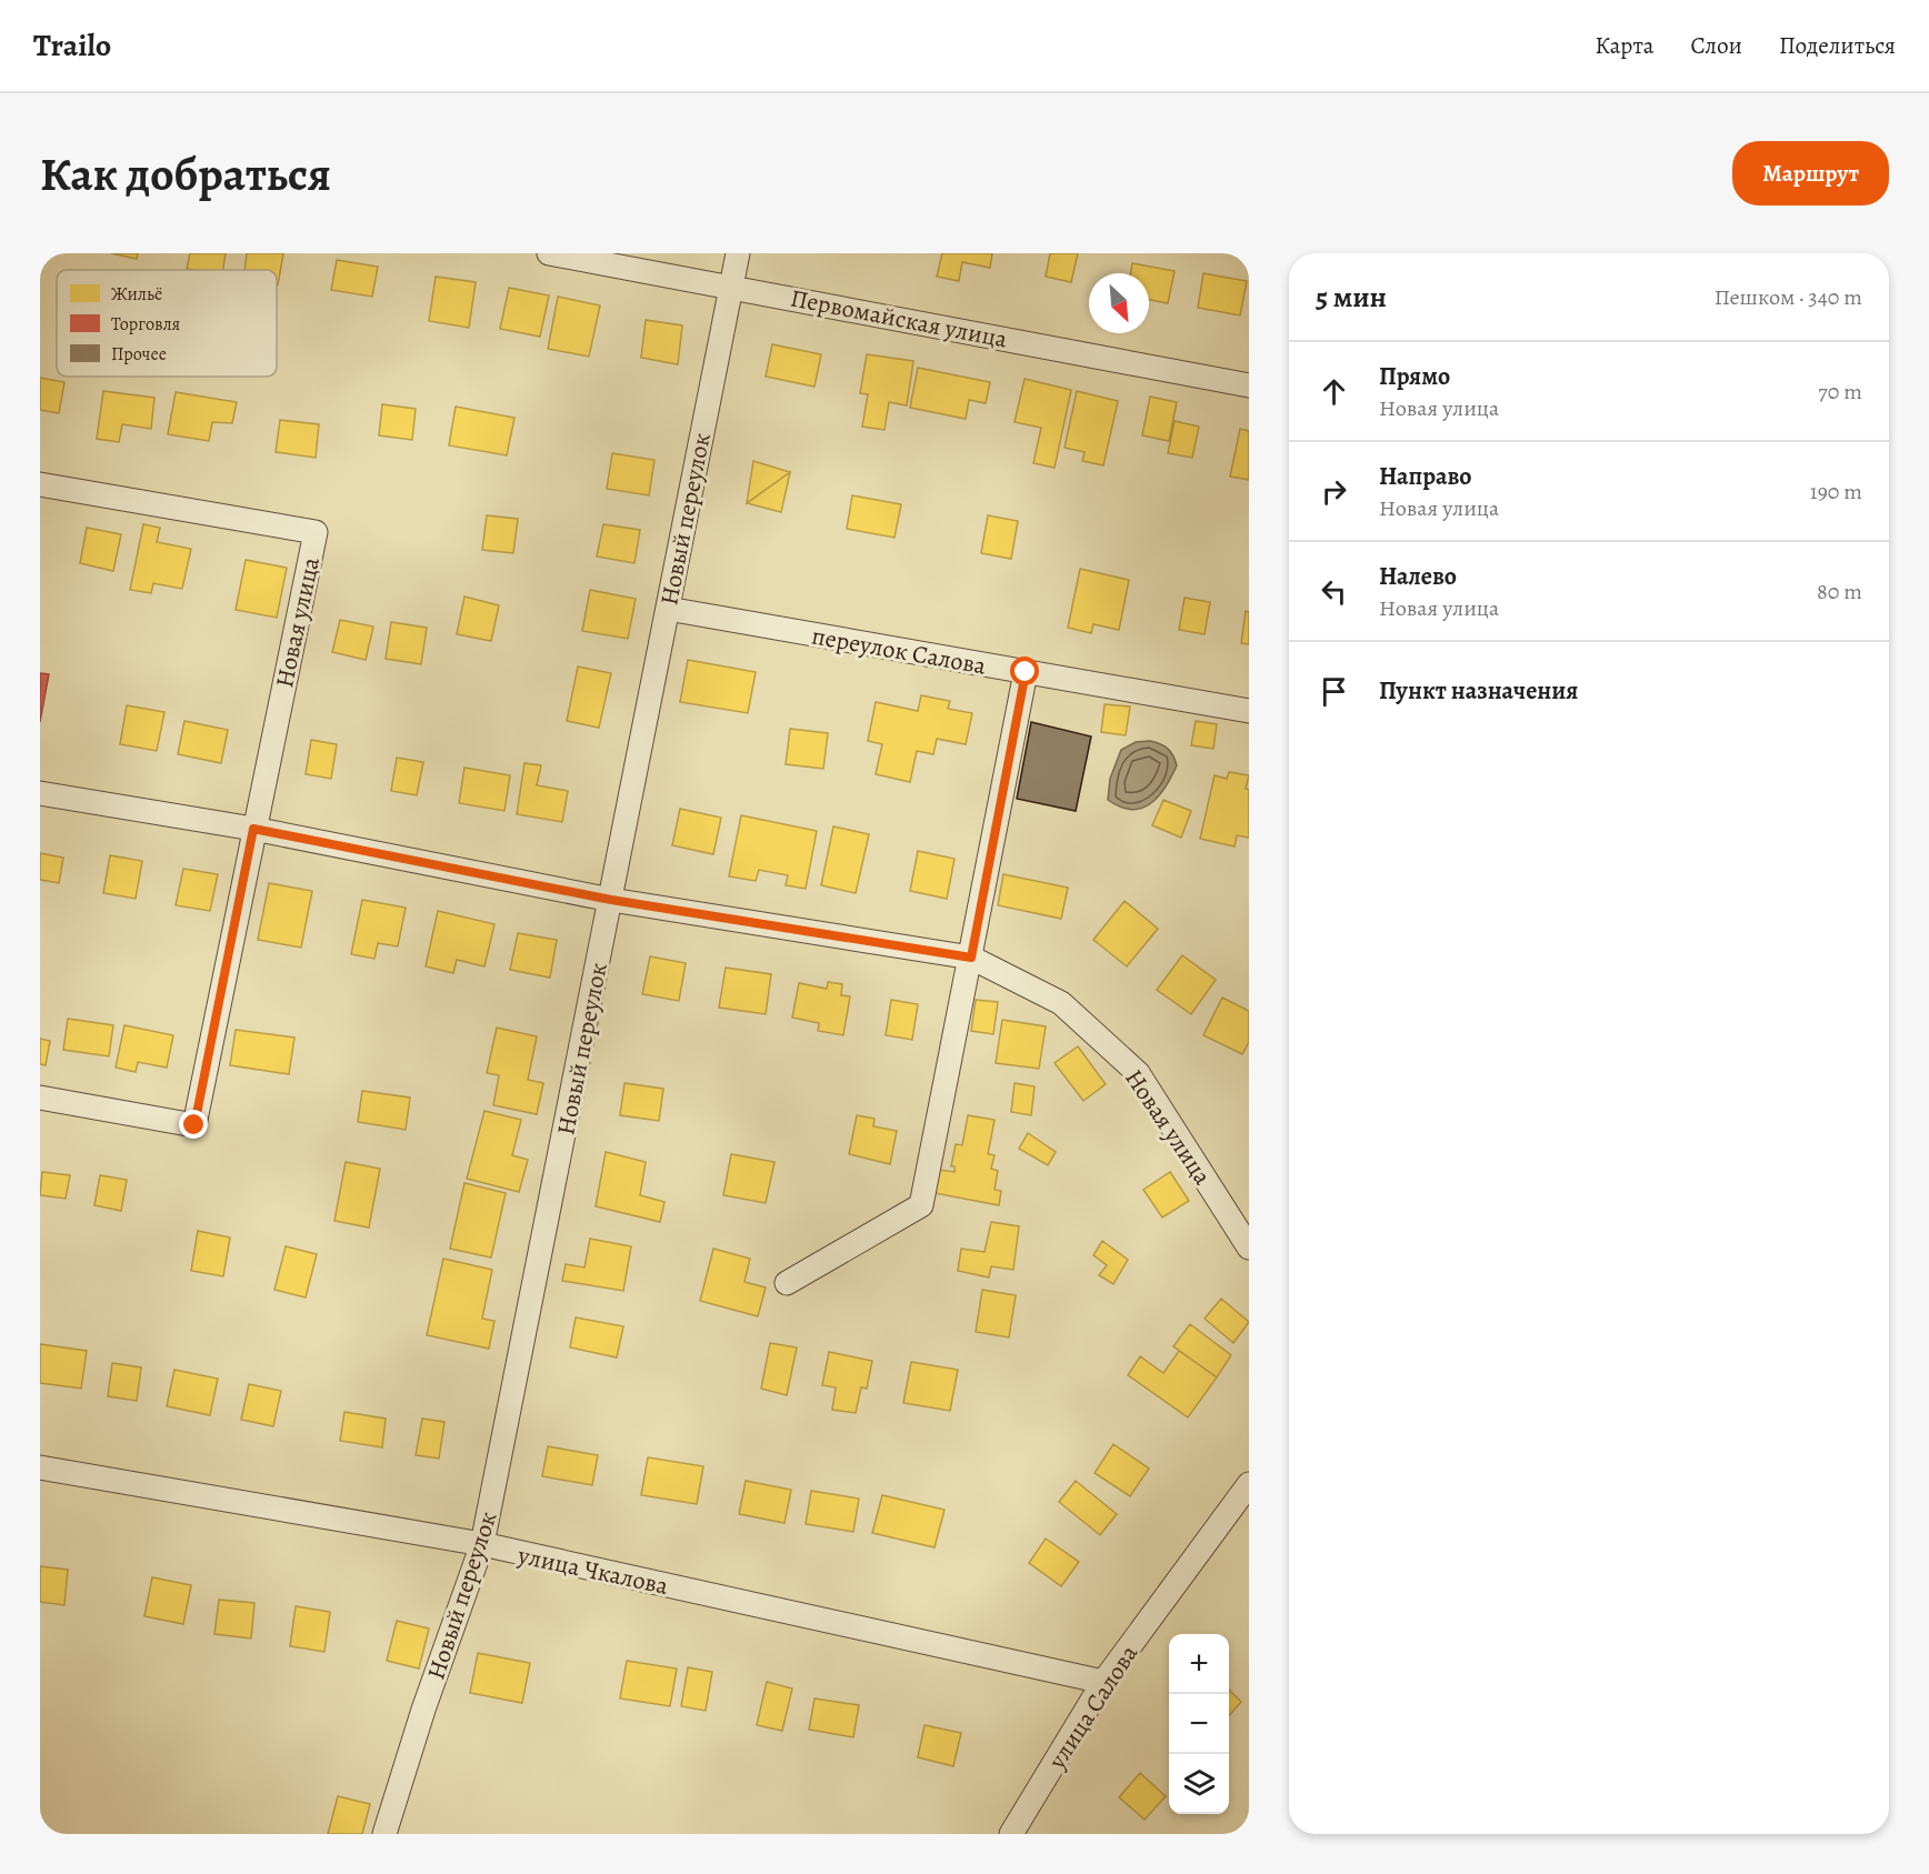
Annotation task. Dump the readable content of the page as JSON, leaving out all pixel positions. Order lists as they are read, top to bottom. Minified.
{"streets":{"street":["Первомайская улица","Новый переулок","Новая улица","переулок Салова","улица Чкалова","улица Салова"]},"crossings":[["Первомайская улица","Новый переулок"],["Новый переулок","Новая улица"],["Новый переулок","переулок Салова"],["Новый переулок","улица Чкалова"],["улица Чкалова","улица Салова"]],"legend":["Жильё","Торговля","Прочее"],"north":"bottom right","page":{"header":"Trailo","nav":["Карта","Слои","Поделиться"],"buttons":"Маршрут","title":"Как добраться","heading":["5 мин","Пешком · 340 m"],"list":[["Прямо","Новая улица","70 m"],["Направо","Новая улица","190 m"],["Налево","Новая улица","80 m"],"Пункт назначения"],"map_buttons":["+","−"]}}
